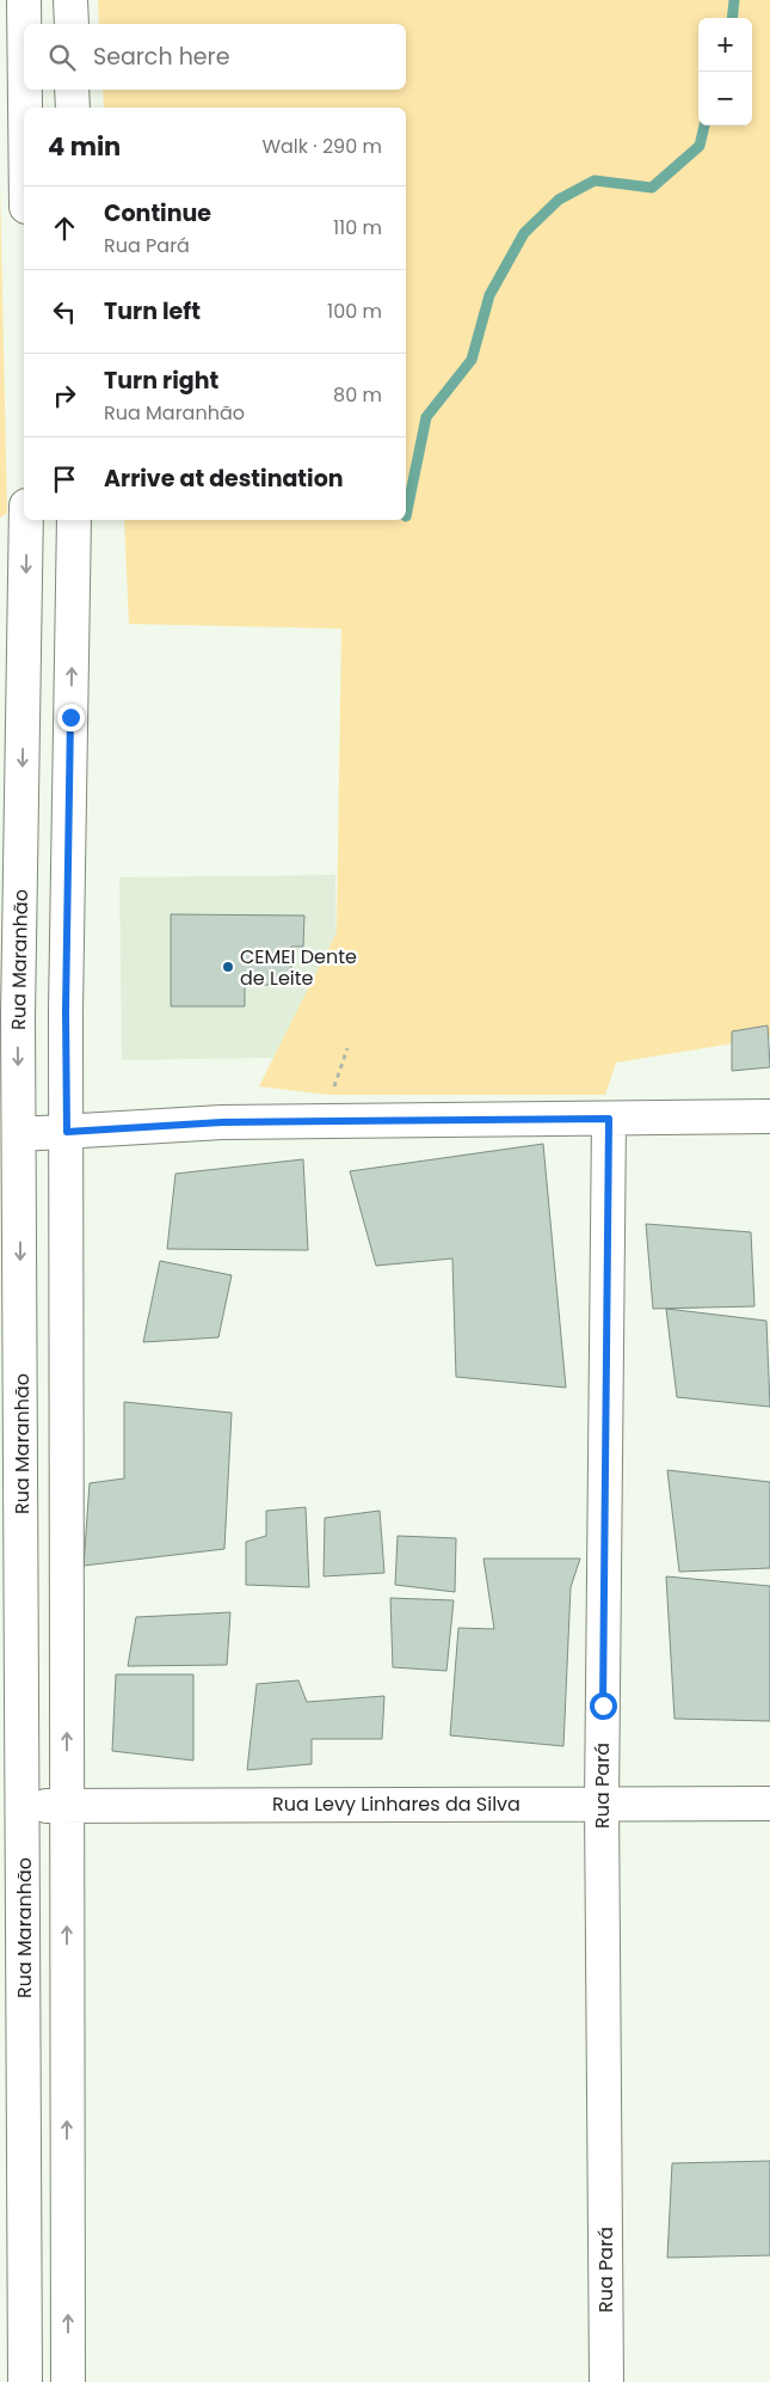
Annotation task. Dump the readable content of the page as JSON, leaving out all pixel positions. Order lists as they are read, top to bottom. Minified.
{"streets":{"street":["Rua Maranhão","Rua Pará","Rua Levy Linhares da Silva"]},"crossings":[["Rua Maranhão","Rua Levy Linhares da Silva"],["Rua Pará","Rua Levy Linhares da Silva"]],"places":["CEMEI Dente de Leite"],"page":{"map_buttons":["+","−"],"search":"Search here","heading":["4 min","Walk · 290 m"],"list":[["Continue","Rua Pará","110 m"],["Turn left","100 m"],["Turn right","Rua Maranhão","80 m"],"Arrive at destination"]}}
